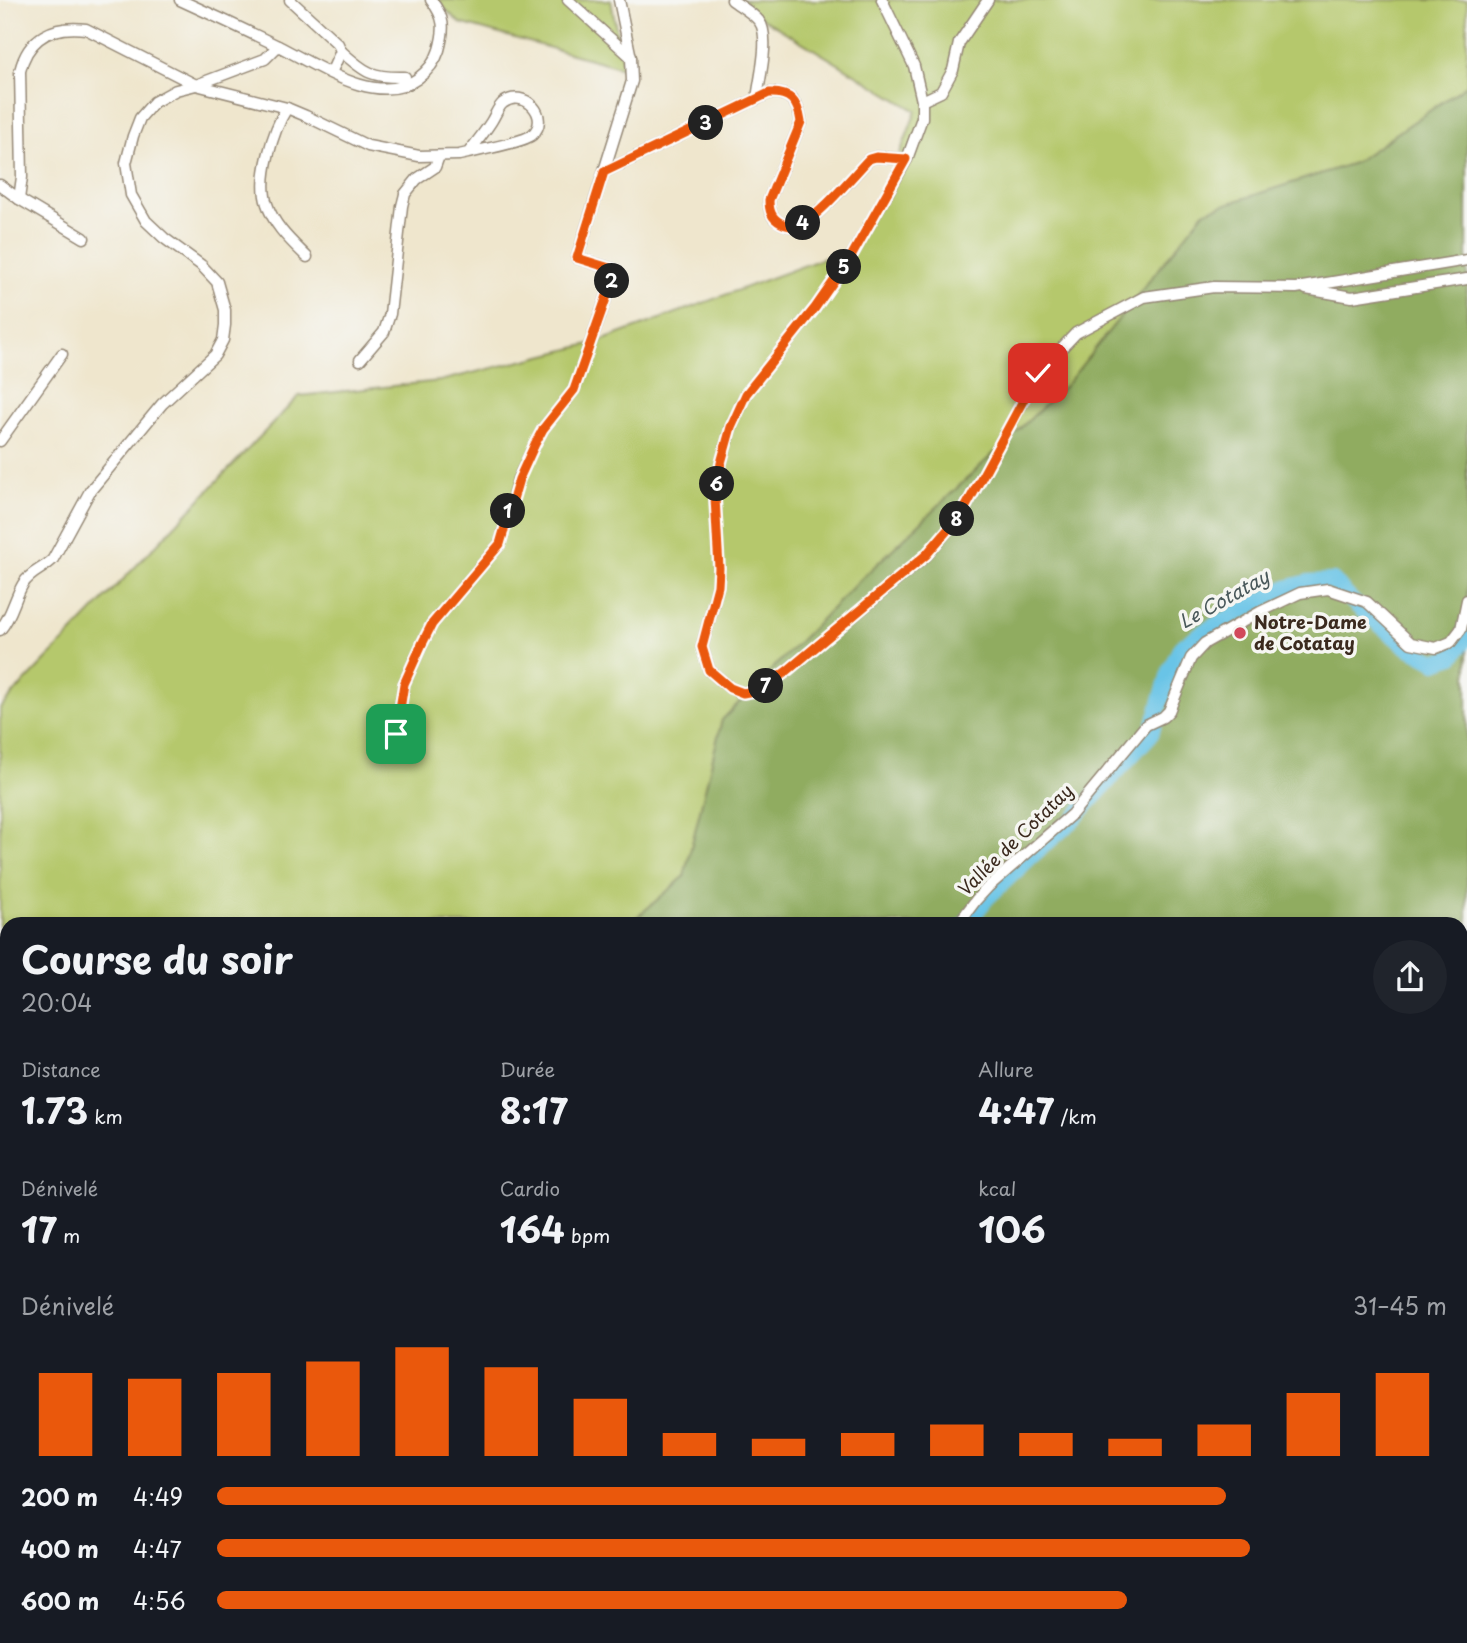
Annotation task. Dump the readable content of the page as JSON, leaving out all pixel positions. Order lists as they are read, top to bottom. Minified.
{"streets":{"street":["Vallée de Cotatay"]},"water":["Le Cotatay"],"places":["Notre-Dame de Cotatay"],"page":{"pins":["3","4","5","2","6","1","8","7"],"heading":["Course du soir","20:04"],"stats":[["Distance","1.73 km"],["Durée","8:17"],["Allure","4:47 /km"],["Dénivelé","17 m"],["Cardio","164 bpm"],["kcal","106"]],"chart":["Dénivelé","31–45 m"],"list":[{"name":"200 m","note":"4:49"},{"name":"400 m","note":"4:47"},{"name":"600 m","note":"4:56"}]}}
